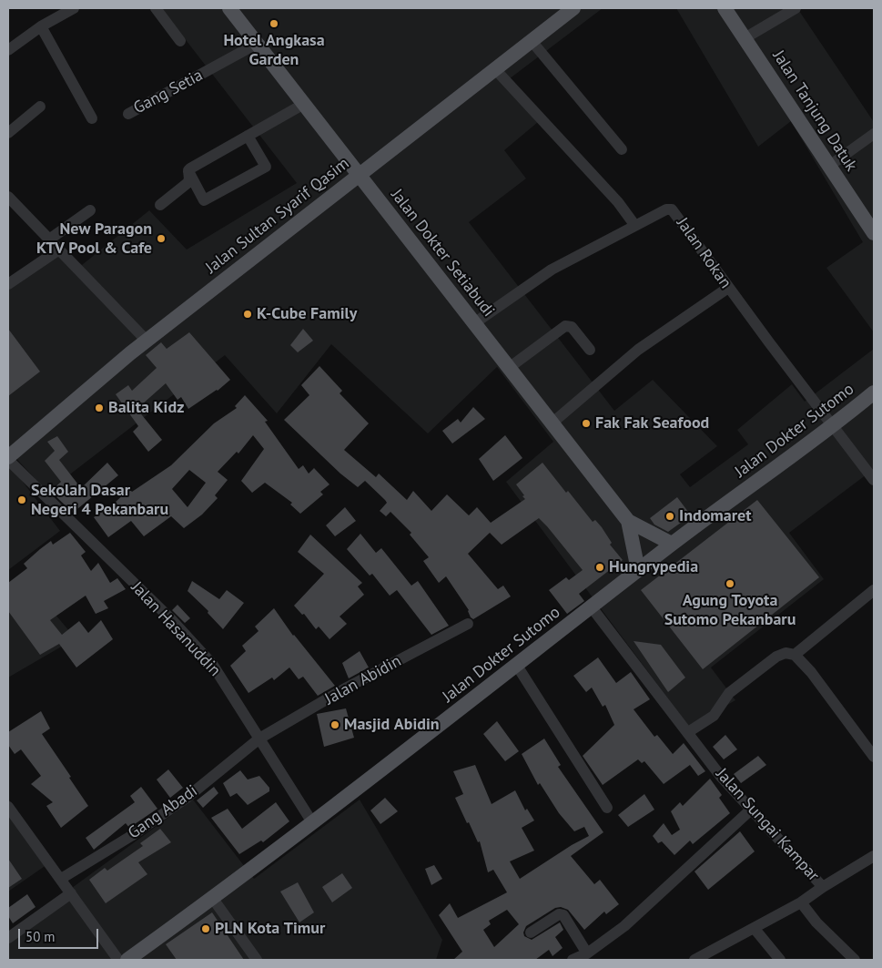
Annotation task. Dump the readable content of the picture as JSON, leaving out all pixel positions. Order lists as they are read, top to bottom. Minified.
{"streets":{"main road":["Jalan Tanjung Datuk","Jalan Sultan Syarif Qasim","Jalan Dokter Setiabudi","Jalan Dokter Sutomo"],"street":["Gang Setia","Jalan Rokan","Jalan Hasanuddin","Jalan Abidin","Gang Abadi","Jalan Sungai Kampar"]},"crossings":[["Gang Setia","Jalan Dokter Setiabudi"],["Jalan Sultan Syarif Qasim","Jalan Dokter Setiabudi"],["Jalan Sultan Syarif Qasim","Jalan Hasanuddin"],["Jalan Dokter Setiabudi","Jalan Rokan"],["Jalan Dokter Setiabudi","Jalan Dokter Sutomo"],["Jalan Rokan","Jalan Dokter Sutomo"],["Jalan Dokter Sutomo","Jalan Hasanuddin"],["Jalan Dokter Sutomo","Jalan Sungai Kampar"],["Jalan Hasanuddin","Jalan Abidin"],["Jalan Hasanuddin","Gang Abadi"],["Jalan Abidin","Gang Abadi"]],"places":["Hotel Angkasa Garden","New Paragon KTV Pool & Cafe","K-Cube Family","Balita Kidz","Fak Fak Seafood","Sekolah Dasar Negeri 4 Pekanbaru","Indomaret","Hungrypedia","Agung Toyota Sutomo Pekanbaru","Masjid Abidin","PLN Kota Timur"],"scale_bar":"50 m"}
